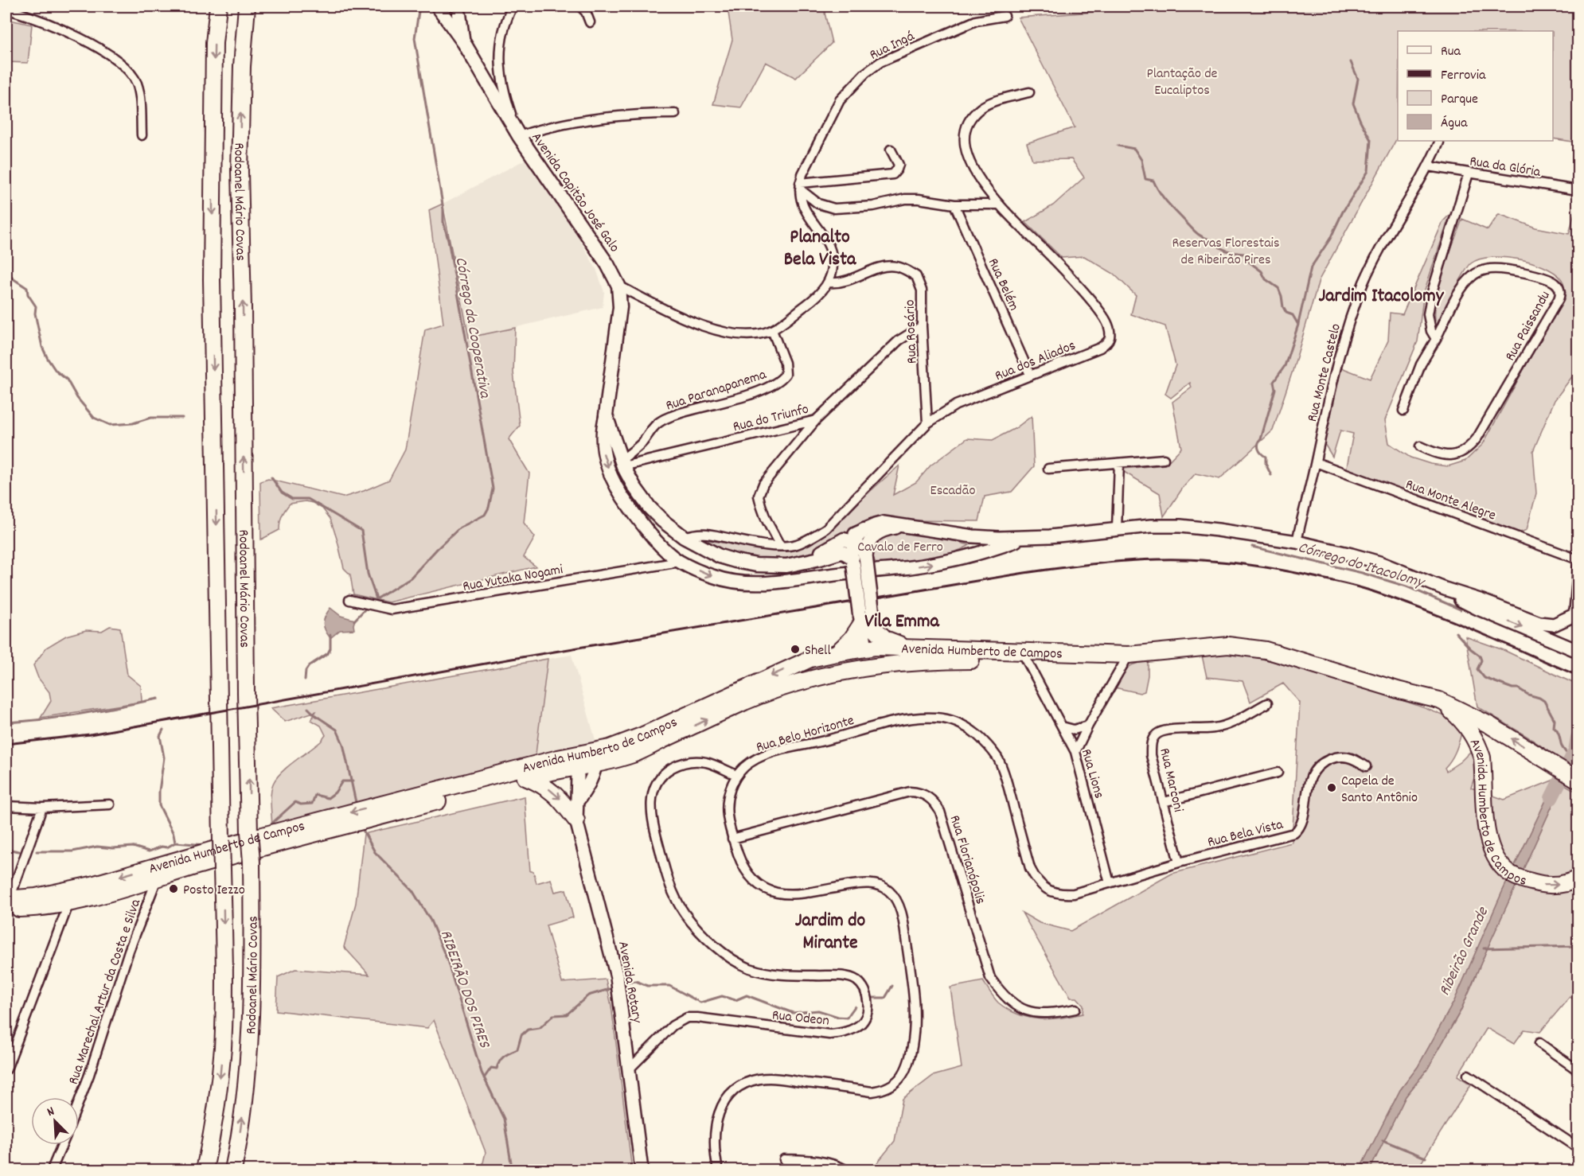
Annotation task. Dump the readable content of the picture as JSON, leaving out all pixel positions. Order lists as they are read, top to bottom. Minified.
{"streets":{"highway":["Rodoanel Mário Covas","Avenida Humberto de Campos"],"main road":["Avenida Capitão José Galo"],"street":["Rua Ingá","Rua da Glória","Rua Belém","Rua Paissandu","Rua Rosário","Rua dos Aliados","Rua Monte Castelo","Rua Paranapanema","Rua do Triunfo","Rua Monte Alegre","Rua Yutaka Nogami","Rua Belo Horizonte","Rua Lions","Rua Marconi","Rua Bela Vista","Rua Florianópolis","Avenida Rotary","Rua Marechal Artur da Costa e Silva","Rua Odeon"]},"crossings":[["Rua da Glória","Rua Monte Castelo"],["Avenida Capitão José Galo","Rua dos Aliados"],["Avenida Capitão José Galo","Rua Monte Castelo"],["Avenida Capitão José Galo","Rua Paranapanema"],["Avenida Capitão José Galo","Rua do Triunfo"],["Avenida Capitão José Galo","Rua Yutaka Nogami"],["Rua Belém","Rua dos Aliados"],["Rua Rosário","Rua dos Aliados"],["Rua Rosário","Rua do Triunfo"],["Rua Monte Castelo","Rua Monte Alegre"],["Rua Paranapanema","Rua do Triunfo"],["Avenida Humberto de Campos","Rua Lions"],["Avenida Humberto de Campos","Avenida Rotary"],["Avenida Humberto de Campos","Rua Marechal Artur da Costa e Silva"],["Rua Belo Horizonte","Rua Lions"],["Rua Belo Horizonte","Rua Bela Vista"],["Rua Belo Horizonte","Rua Odeon"],["Rua Lions","Rua Bela Vista"],["Rua Marconi","Rua Bela Vista"],["Avenida Rotary","Rua Odeon"]],"districts":["Planalto Bela Vista","Jardim Itacolomy","Vila Emma","Jardim do Mirante"],"water":["Córrego da Cooperativa","Córrego do Itacolomy","Ribeirão Grande","RIBEIRÃO DOS PIRES"],"parks":["Plantação de Eucaliptos","Reservas Florestais de Ribeirão Pires","Escadão","Cavalo de Ferro"],"places":["Shell","Capela de Santo Antônio","Posto Iezzo"],"legend":["Rua","Ferrovia","Parque","Água"],"north":"top left"}
